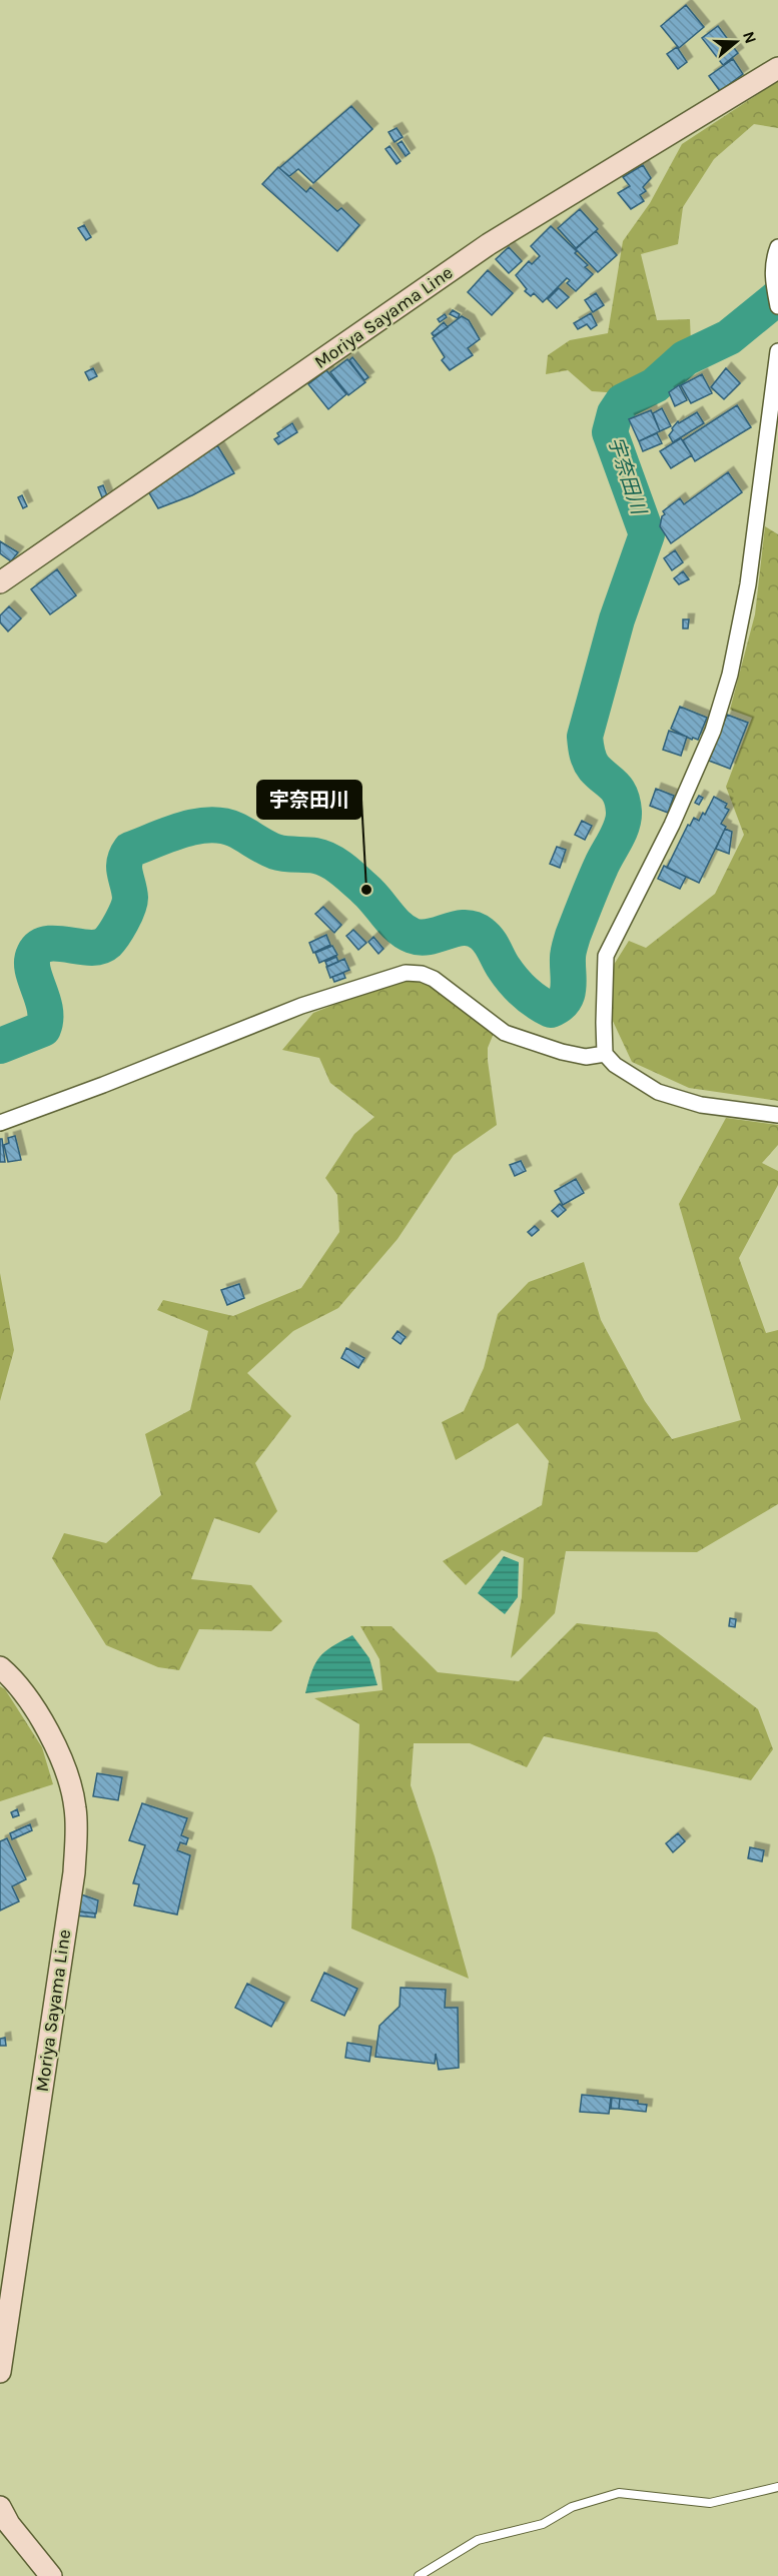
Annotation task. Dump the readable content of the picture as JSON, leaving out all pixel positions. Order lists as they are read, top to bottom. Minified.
{"streets":{"main road":["Moriya Sayama Line"]},"water":["宇奈田川"],"places":["宇奈田川"],"north":"right"}
